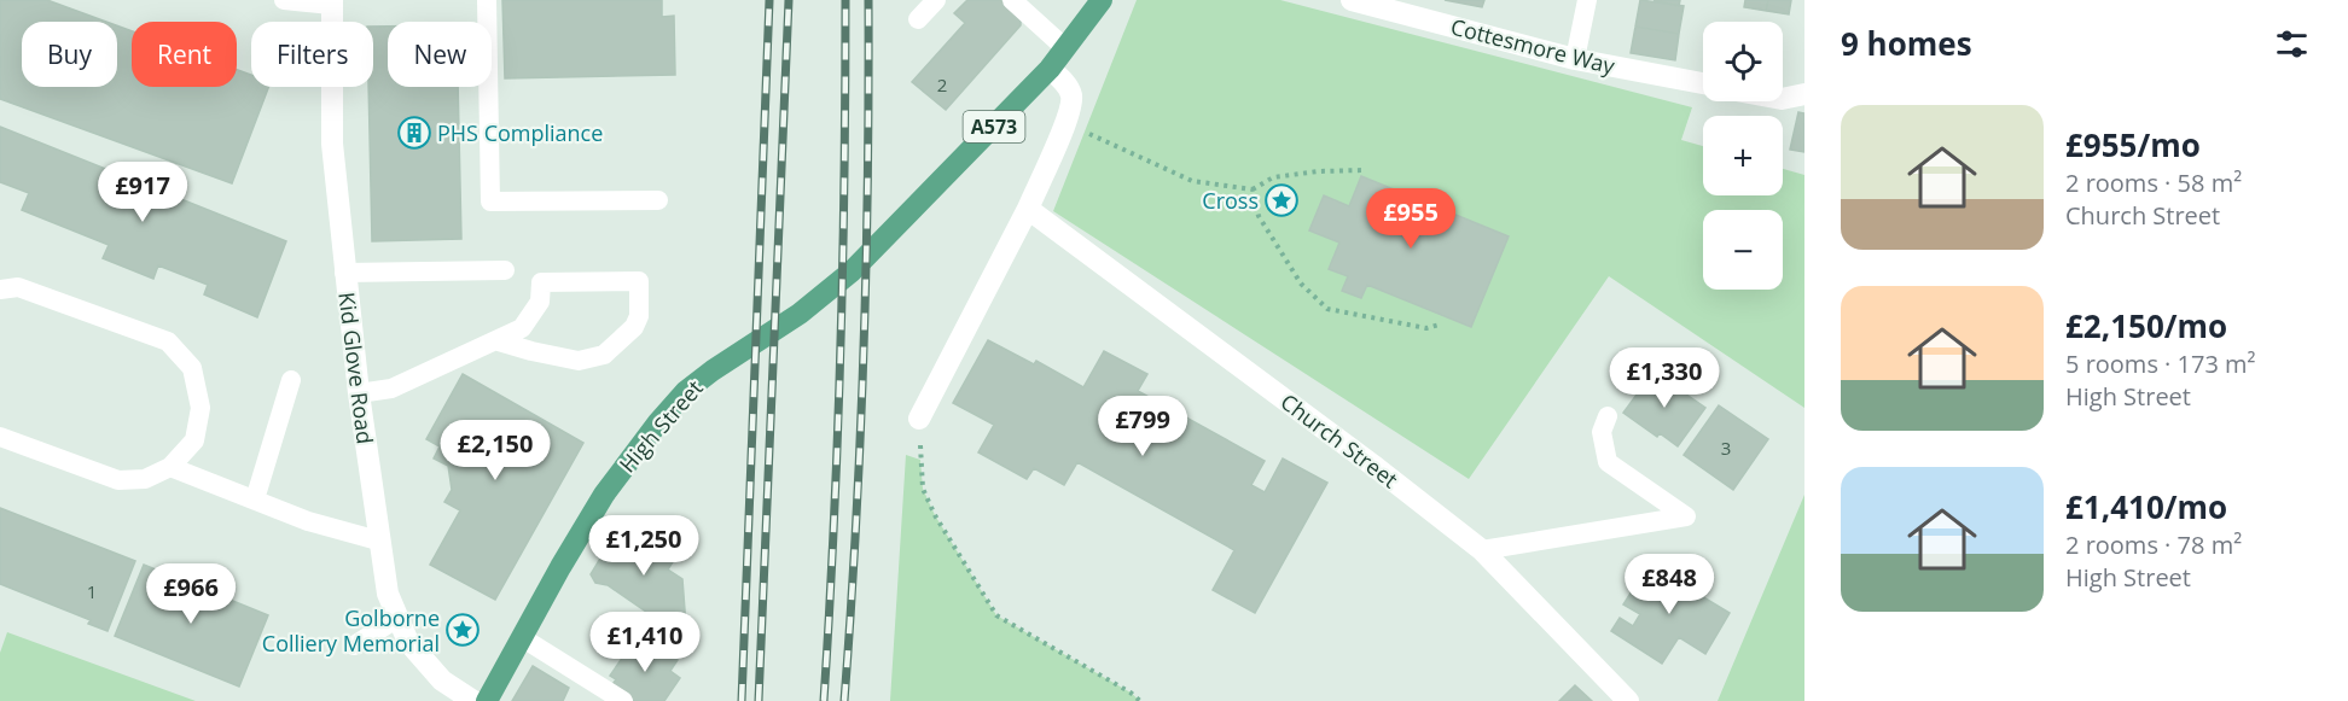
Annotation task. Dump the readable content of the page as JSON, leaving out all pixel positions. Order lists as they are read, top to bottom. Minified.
{"streets":{"main road":["A573","High Street"],"street":["Cottesmore Way","Kid Glove Road","Church Street"]},"crossings":[["A573","High Street"]],"places":{"building":["PHS Compliance"],"place":["Cross","Golborne Colliery Memorial"]},"house_numbers":["2","3","1"],"page":{"heading":"9 homes","map_buttons":["+","−"],"chip":["Buy","Rent","Filters","New"],"list":[{"name":"£955/mo","note":"2 rooms · 58 m² · Church Street"},{"name":"£2,150/mo","note":"5 rooms · 173 m² · High Street"},{"name":"£1,410/mo","note":"2 rooms · 78 m² · High Street"}],"price":["£917","£955","£1,330","£799","£2,150","£1,250","£848","£966","£1,410"]}}
